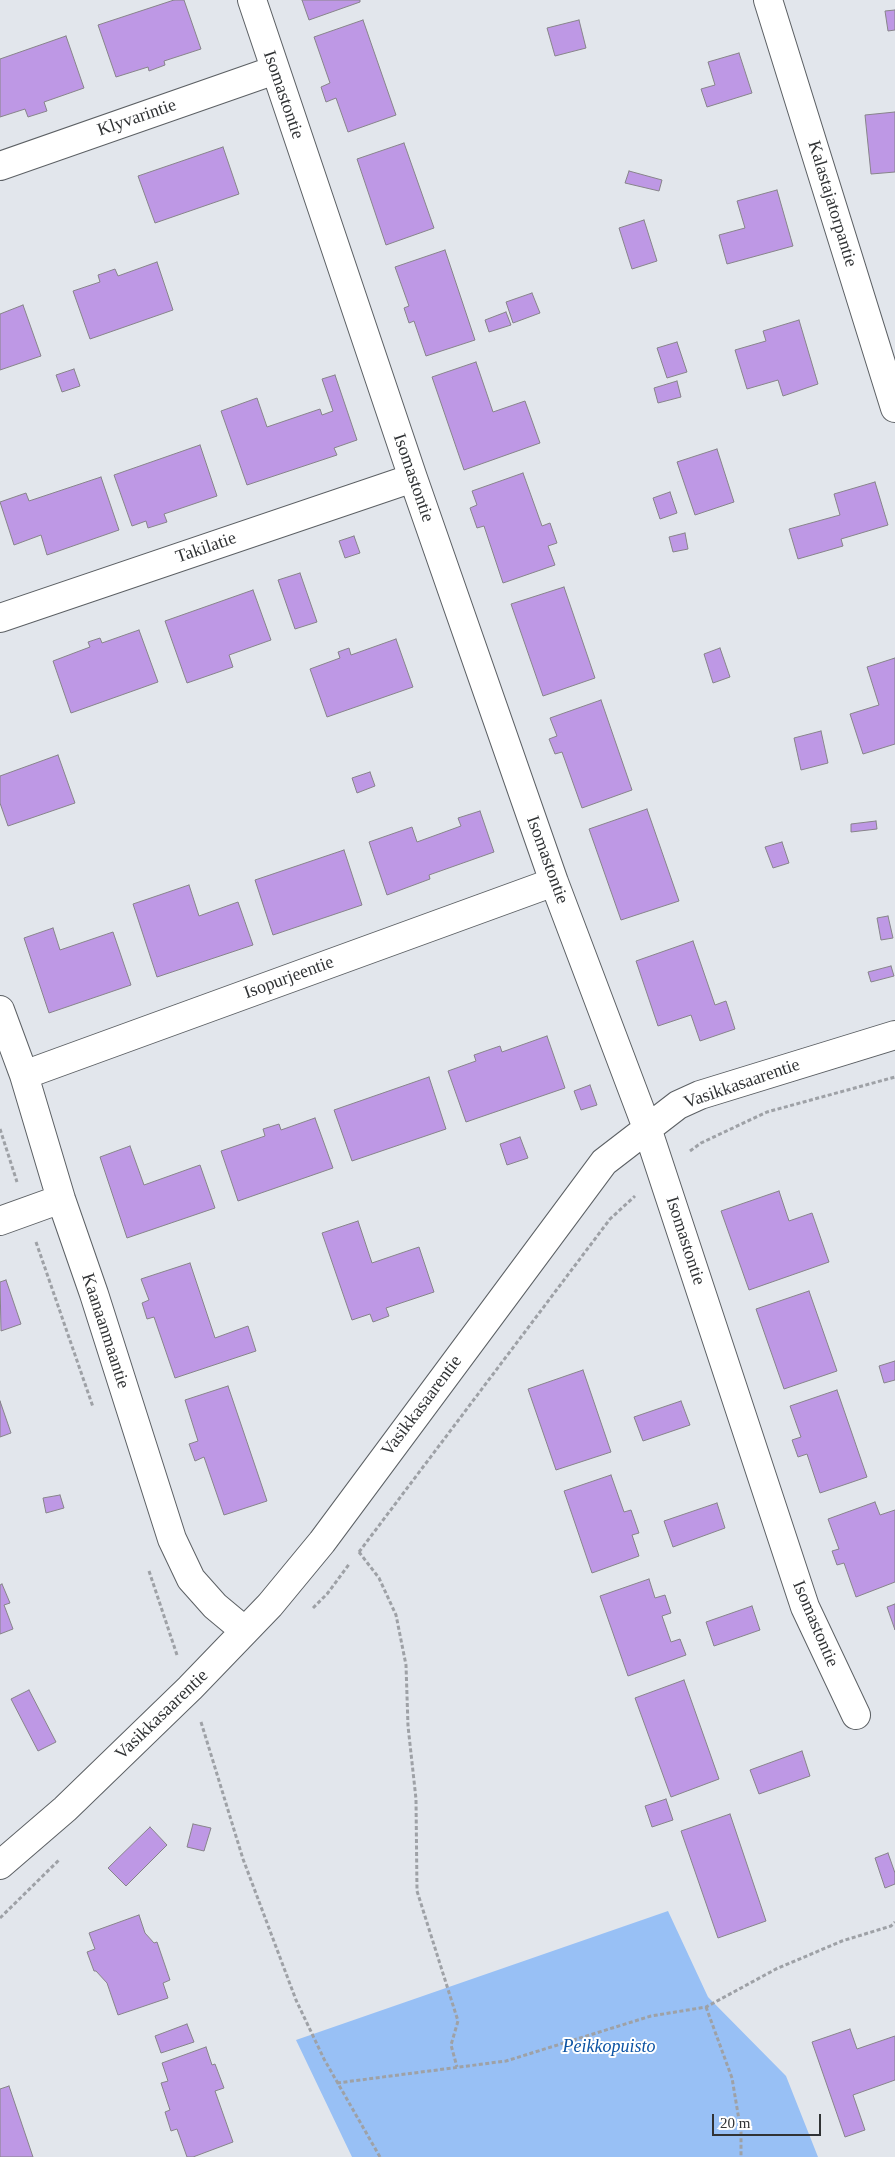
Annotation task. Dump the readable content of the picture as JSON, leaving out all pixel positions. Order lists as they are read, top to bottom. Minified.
{"streets":{"street":["Isomastontie","Klyvarintie","Kalastajatorpantie","Takilatie","Isopurjeentie","Vasikkasaarentie","Kaanaanmaantie"]},"crossings":[["Isomastontie","Klyvarintie"],["Isomastontie","Takilatie"],["Isomastontie","Isopurjeentie"],["Isomastontie","Vasikkasaarentie"],["Isopurjeentie","Kaanaanmaantie"],["Vasikkasaarentie","Kaanaanmaantie"]],"parks":["Peikkopuisto"],"scale_bar":"20 m"}
